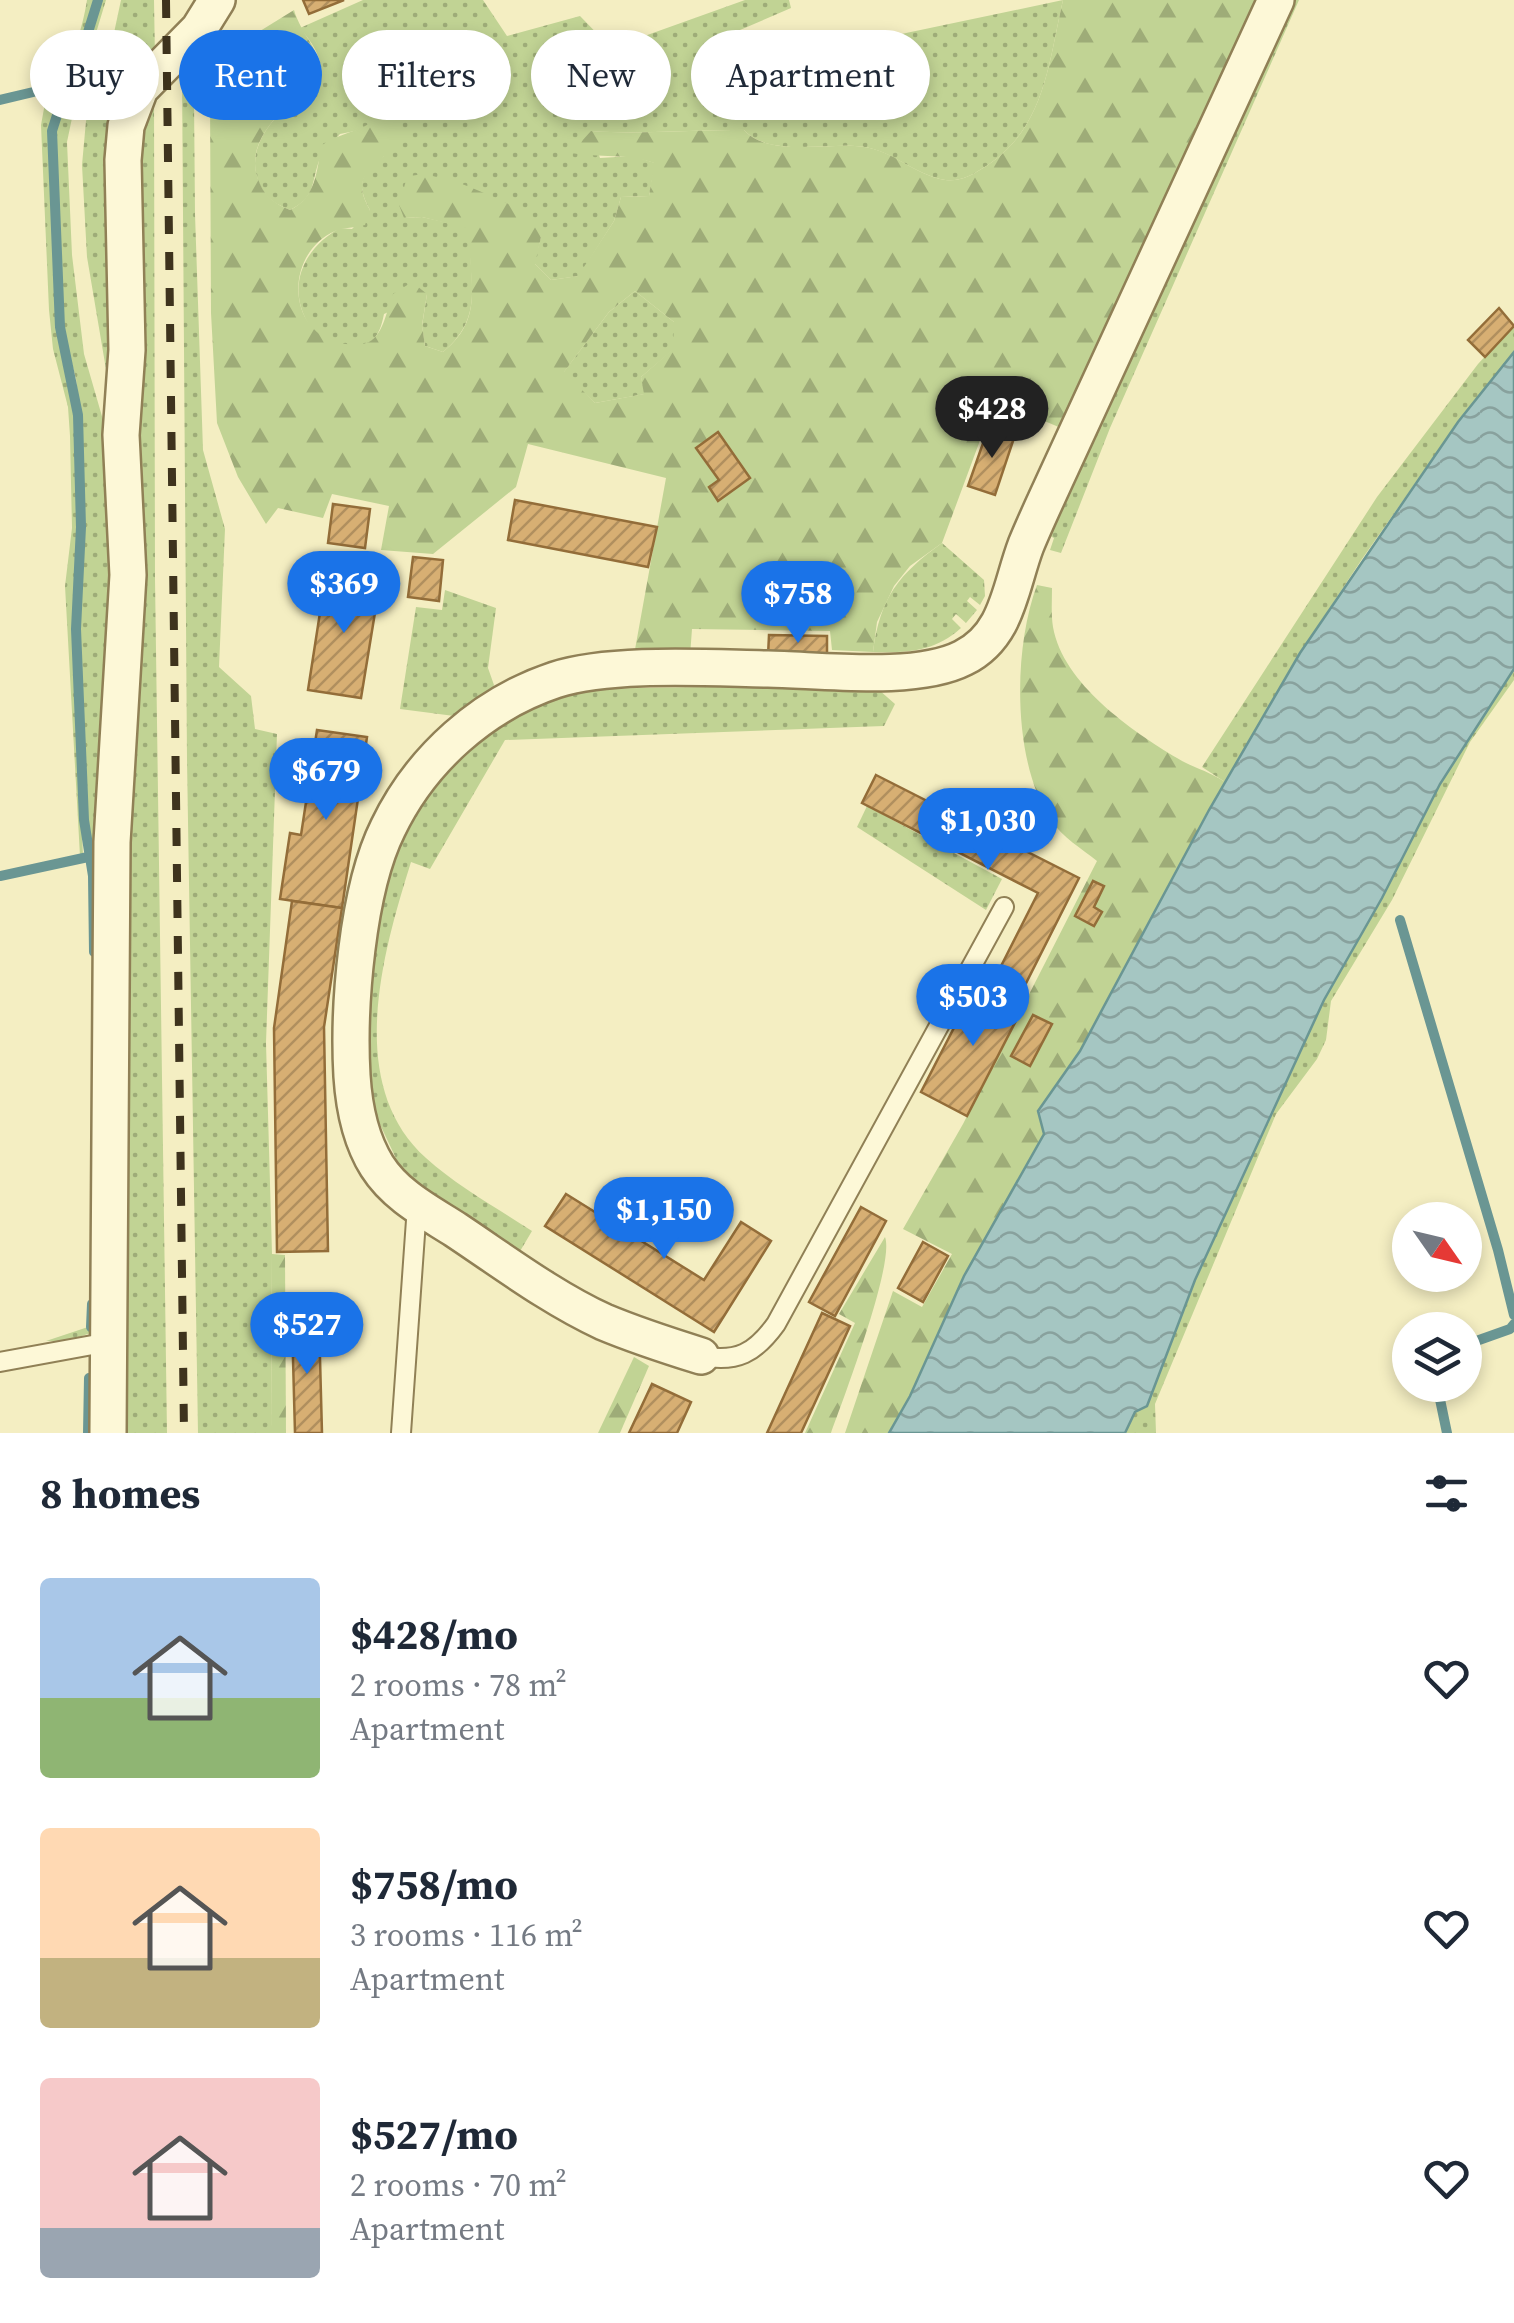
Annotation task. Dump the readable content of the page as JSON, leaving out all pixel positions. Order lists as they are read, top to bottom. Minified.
{"north":"bottom right","page":{"chip":["Buy","Rent","Filters","New","Apartment"],"price":["$428","$369","$758","$679","$1,030","$503","$1,150","$527"],"heading":"8 homes","list":[{"name":"$428/mo","note":"2 rooms · 78 m² · Apartment"},{"name":"$758/mo","note":"3 rooms · 116 m² · Apartment"},{"name":"$527/mo","note":"2 rooms · 70 m² · Apartment"}]}}
